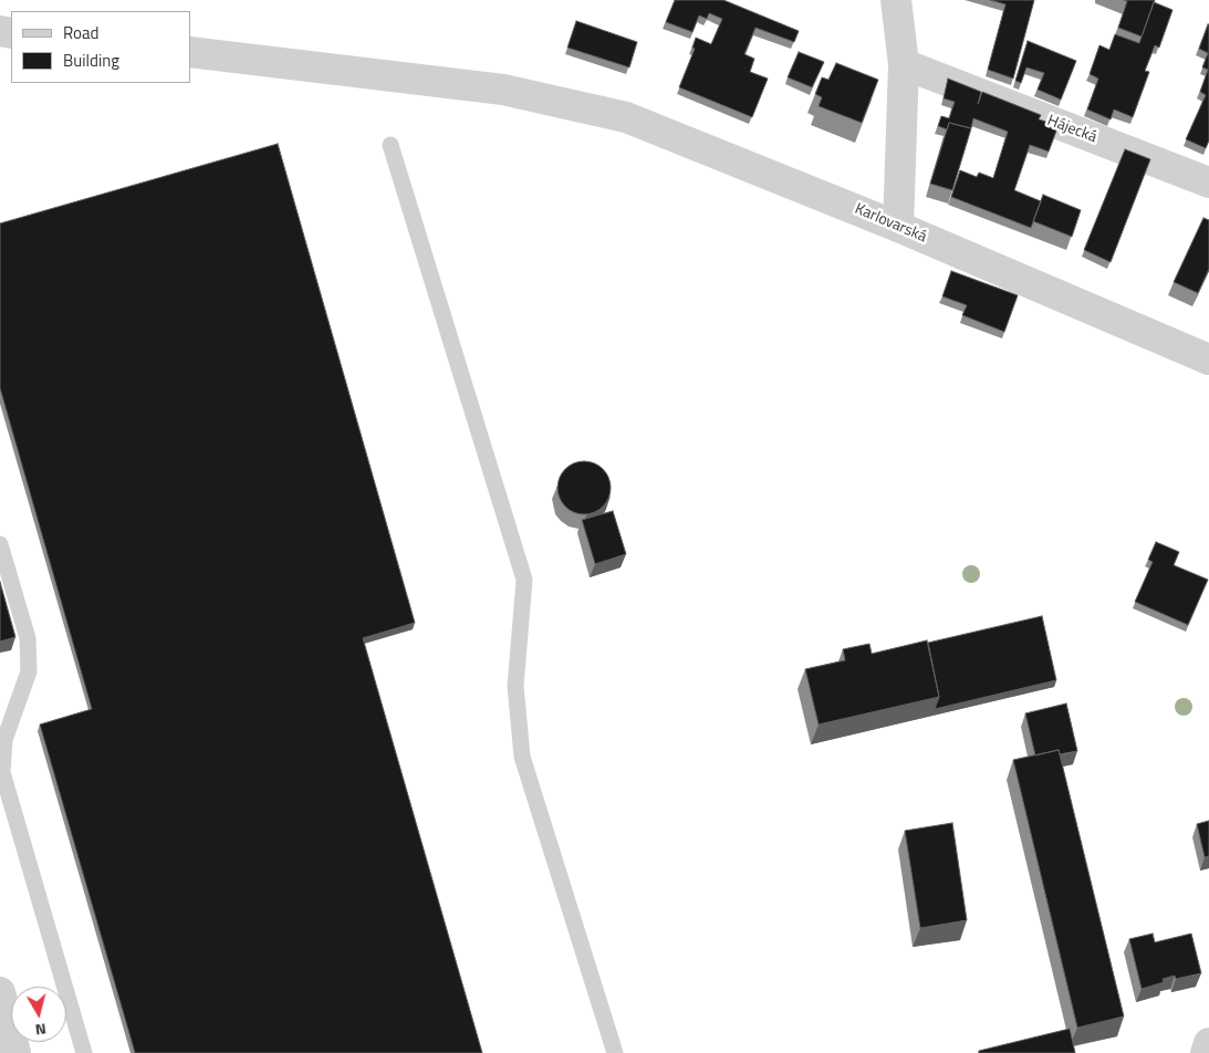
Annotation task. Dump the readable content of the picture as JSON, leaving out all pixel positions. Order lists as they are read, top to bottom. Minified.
{"streets":{"street":["Hájecká","Karlovarská"]},"legend":["Road","Building"],"north":"bottom"}
